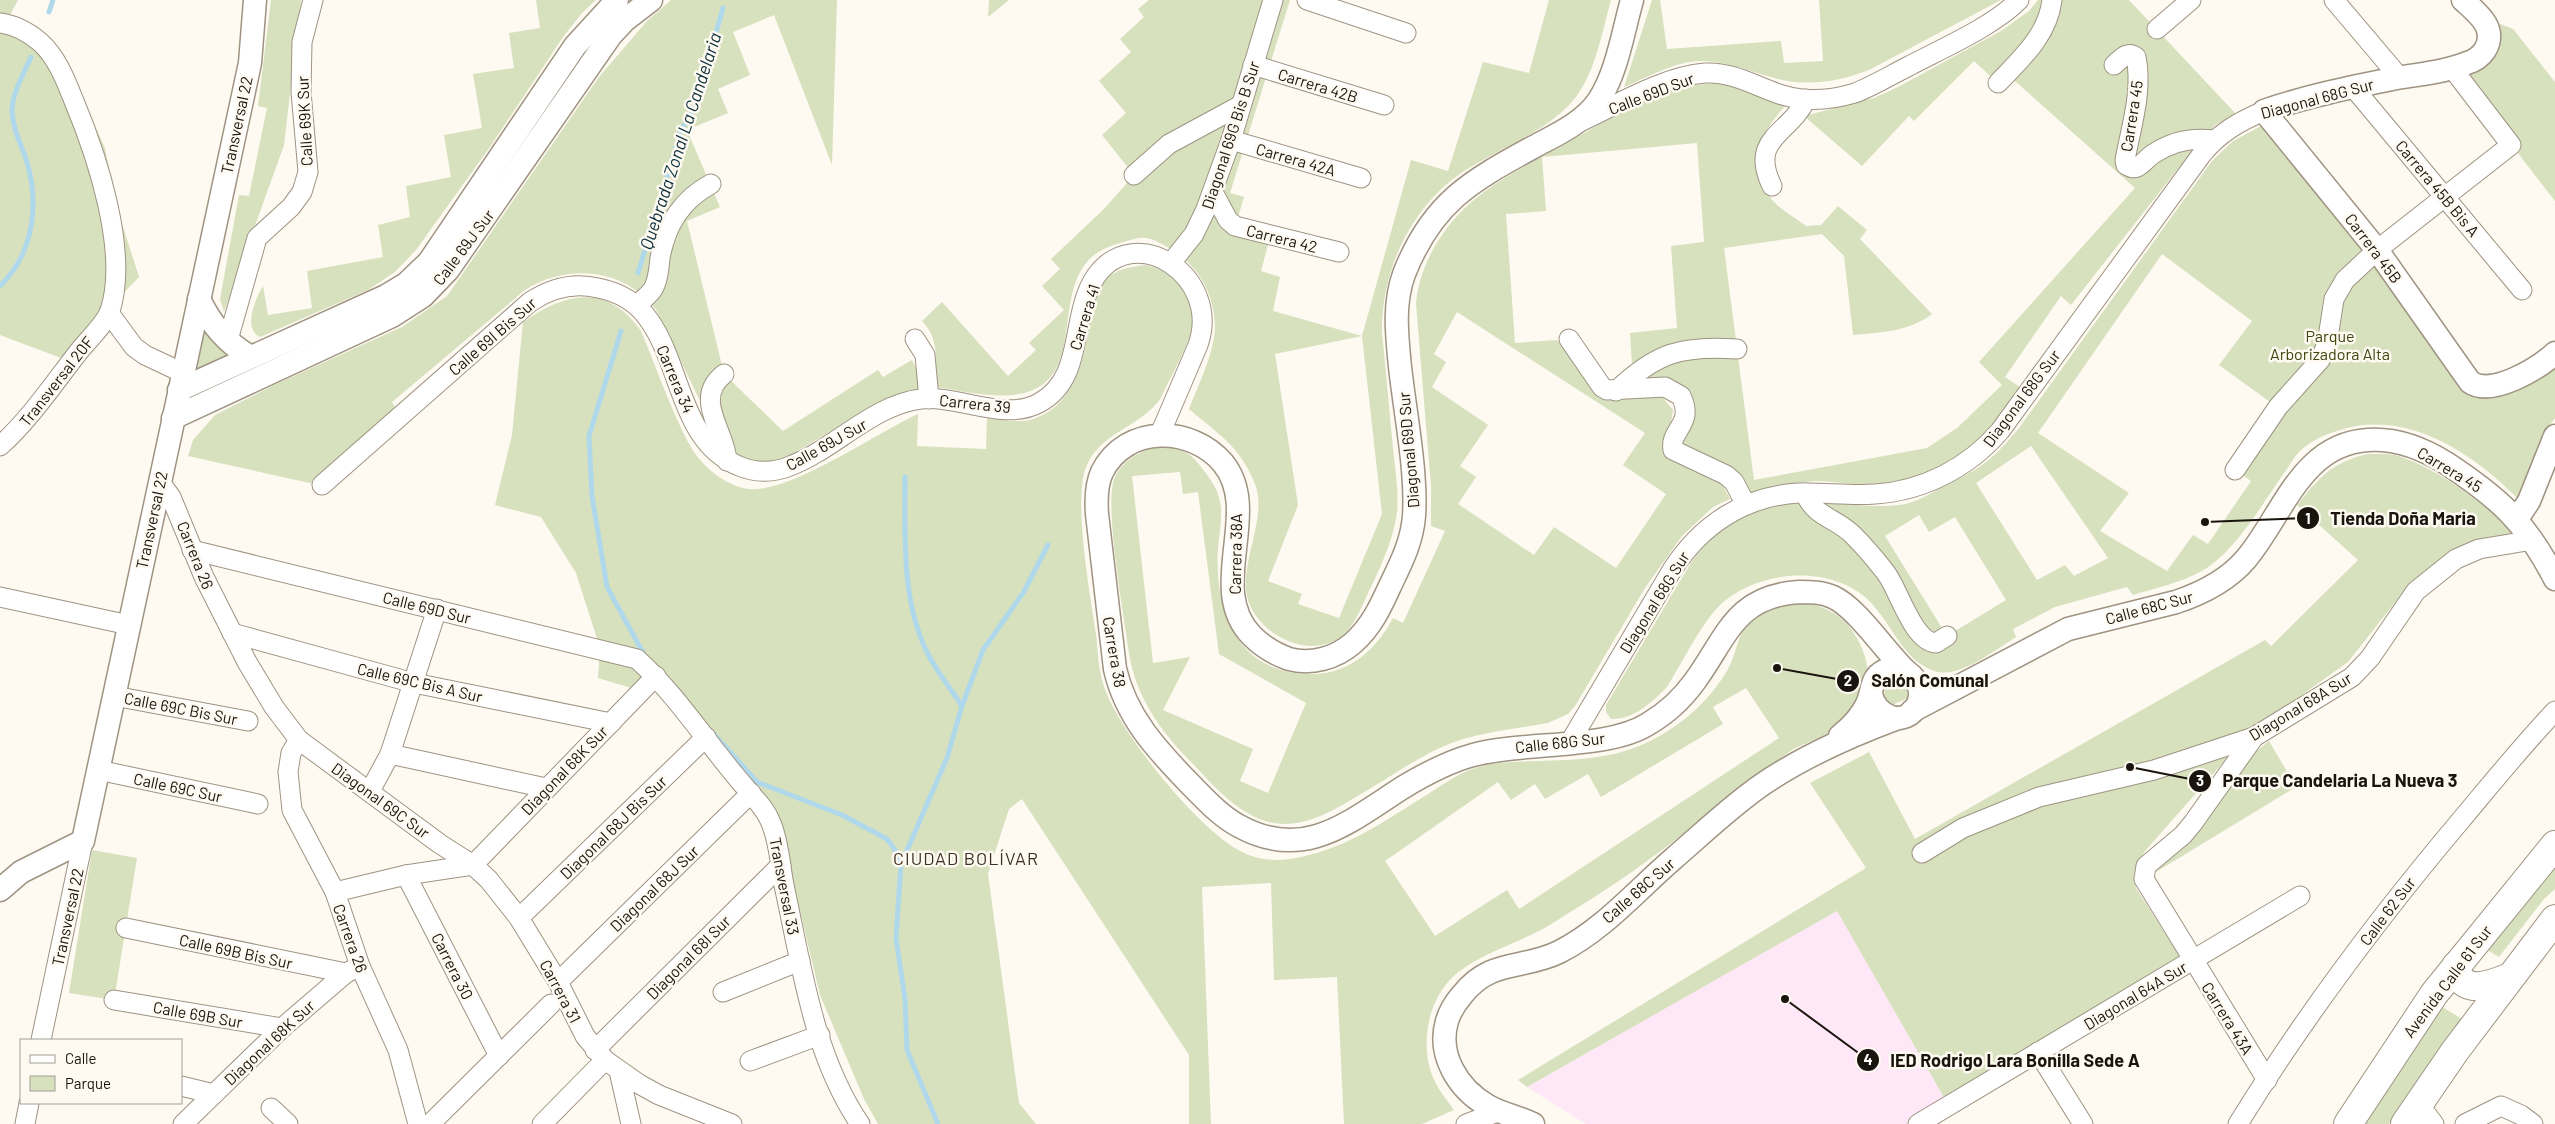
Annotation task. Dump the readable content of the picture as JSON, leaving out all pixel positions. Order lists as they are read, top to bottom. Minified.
{"streets":{"main road":["Avenida Calle 61 Sur"],"street":["Carrera 42B","Calle 69D Sur","Diagonal 68G Sur","Carrera 45","Calle 69K Sur","Transversal 22","Diagonal 69G Bis B Sur","Carrera 42A","Carrera 45B Bis A","Carrera 42","Calle 69J Sur","Carrera 45B","Carrera 41","Calle 69I Bis Sur","Carrera 34","Transversal 20F","Carrera 39","Diagonal 69D Sur","Carrera 38A","Carrera 26","Calle 68C Sur","Carrera 38","Calle 69C Bis A Sur","Diagonal 68A Sur","Calle 69C Bis Sur","Calle 68G Sur","Diagonal 68K Sur","Calle 69C Sur","Diagonal 69C Sur","Diagonal 68J Bis Sur","Transversal 33","Diagonal 68J Sur","Calle 62 Sur","Calle 69B Bis Sur","Diagonal 68I Sur","Carrera 30","Carrera 31","Diagonal 64A Sur","Calle 69B Sur","Carrera 43A"]},"crossings":[["Carrera 42B","Diagonal 69G Bis B Sur"],["Calle 69D Sur","Diagonal 69D Sur"],["Calle 69D Sur","Carrera 26"],["Calle 69D Sur","Diagonal 68K Sur"],["Calle 69D Sur","Transversal 33"],["Diagonal 68G Sur","Carrera 45"],["Diagonal 68G Sur","Carrera 45B Bis A"],["Diagonal 68G Sur","Carrera 45B"],["Diagonal 68G Sur","Calle 68G Sur"],["Carrera 45","Calle 68C Sur"],["Carrera 45","Diagonal 68A Sur"],["Transversal 22","Calle 69J Sur"],["Transversal 22","Carrera 26"],["Transversal 22","Calle 69C Bis Sur"],["Transversal 22","Calle 69C Sur"],["Diagonal 69G Bis B Sur","Carrera 42A"],["Diagonal 69G Bis B Sur","Carrera 42"],["Diagonal 69G Bis B Sur","Carrera 41"],["Calle 69J Sur","Carrera 34"],["Calle 69J Sur","Carrera 39"],["Carrera 41","Carrera 39"],["Calle 69I Bis Sur","Carrera 34"],["Diagonal 69D Sur","Carrera 38A"],["Carrera 38A","Carrera 38"],["Carrera 26","Calle 69C Bis A Sur"],["Carrera 26","Diagonal 68K Sur"],["Carrera 26","Diagonal 69C Sur"],["Carrera 26","Calle 69B Bis Sur"],["Carrera 38","Calle 68G Sur"],["Calle 69C Bis A Sur","Diagonal 68K Sur"],["Diagonal 68A Sur","Carrera 43A"],["Diagonal 68K Sur","Diagonal 69C Sur"],["Diagonal 68K Sur","Transversal 33"],["Diagonal 68K Sur","Calle 69B Bis Sur"],["Diagonal 68K Sur","Carrera 31"],["Diagonal 68K Sur","Calle 69B Sur"],["Diagonal 69C Sur","Carrera 31"],["Diagonal 68J Bis Sur","Transversal 33"],["Diagonal 68J Bis Sur","Carrera 31"],["Transversal 33","Diagonal 68J Sur"],["Transversal 33","Diagonal 68I Sur"],["Diagonal 68J Sur","Carrera 31"],["Calle 62 Sur","Carrera 43A"],["Diagonal 68I Sur","Carrera 31"],["Diagonal 64A Sur","Carrera 43A"]],"districts":["CIUDAD BOLÍVAR"],"water":["Quebrada Zonal La Candelaria"],"parks":["Parque Arborizadora Alta"],"places":["Tienda Doña Maria","Salón Comunal","Parque Candelaria La Nueva 3","IED Rodrigo Lara Bonilla Sede A"],"legend":["Calle","Parque"]}
